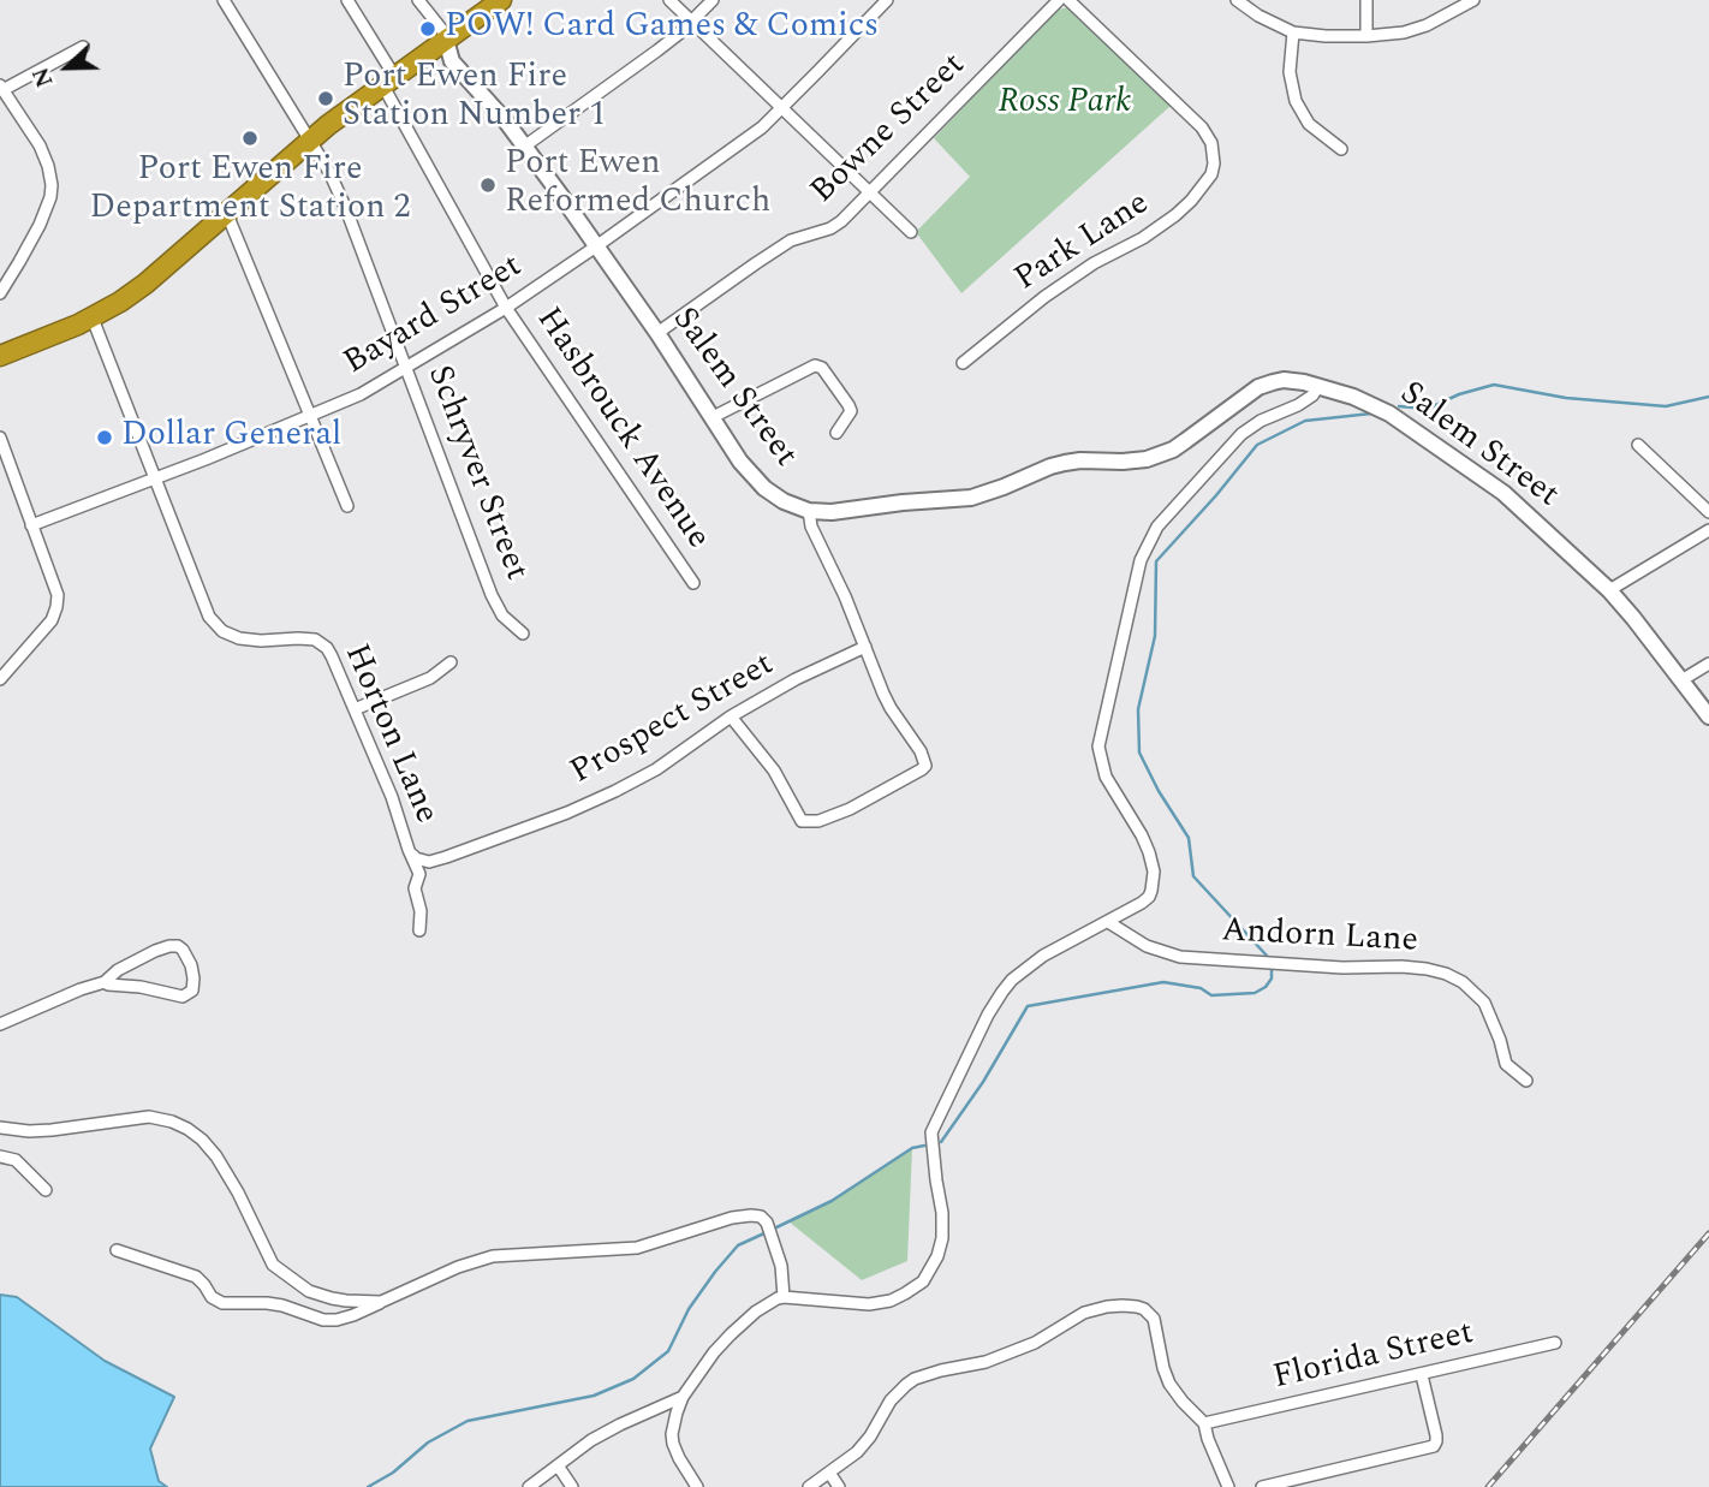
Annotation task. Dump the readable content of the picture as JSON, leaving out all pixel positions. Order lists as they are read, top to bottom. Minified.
{"streets":{"street":["Bowne Street","Park Lane","Bayard Street","Salem Street","Hasbrouck Avenue","Schryver Street","Prospect Street","Horton Lane","Andorn Lane","Florida Street"]},"crossings":[["Bowne Street","Salem Street"],["Bayard Street","Salem Street"],["Bayard Street","Hasbrouck Avenue"],["Bayard Street","Schryver Street"],["Bayard Street","Horton Lane"],["Prospect Street","Horton Lane"]],"parks":["Ross Park"],"places":["POW! Card Games & Comics","Port Ewen Fire Station Number 1","Port Ewen Fire Department Station 2","Port Ewen Reformed Church","Dollar General"],"north":"left"}
